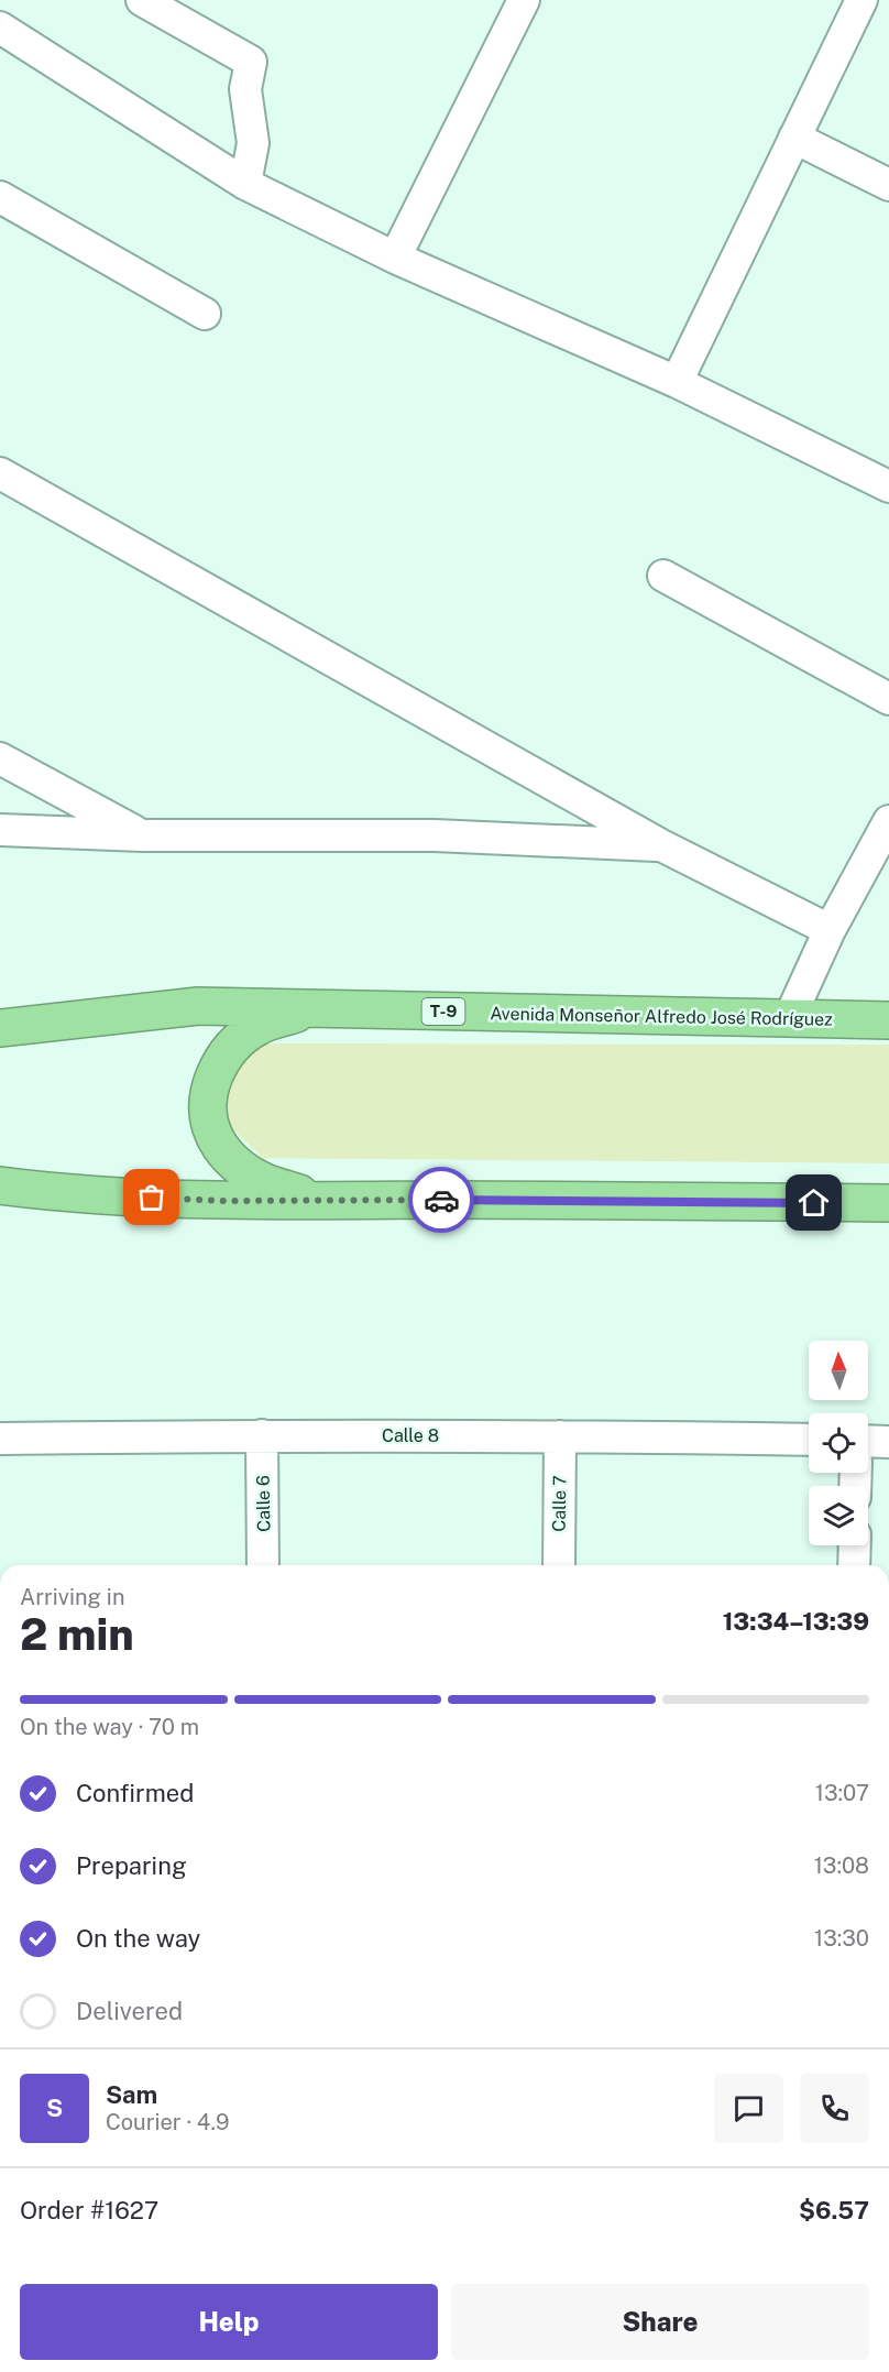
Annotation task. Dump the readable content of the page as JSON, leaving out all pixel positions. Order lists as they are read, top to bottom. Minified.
{"streets":{"highway":["T-9","Avenida Monseñor Alfredo José Rodríguez"],"street":["Calle 8","Calle 6","Calle 7"]},"crossings":[["T-9","Avenida Monseñor Alfredo José Rodríguez"],["Calle 8","Calle 6"],["Calle 8","Calle 7"]],"north":"top","page":{"heading":["2 min","Arriving in","13:34–13:39"],"panel":["Sam","Courier · 4.9","Order #1627","$6.57"],"bar":"On the way · 70 m","list":[["Confirmed","13:07"],["Preparing","13:08"],["On the way","13:30"],"Delivered"],"round":"S","buttons":["Help","Share"]}}
